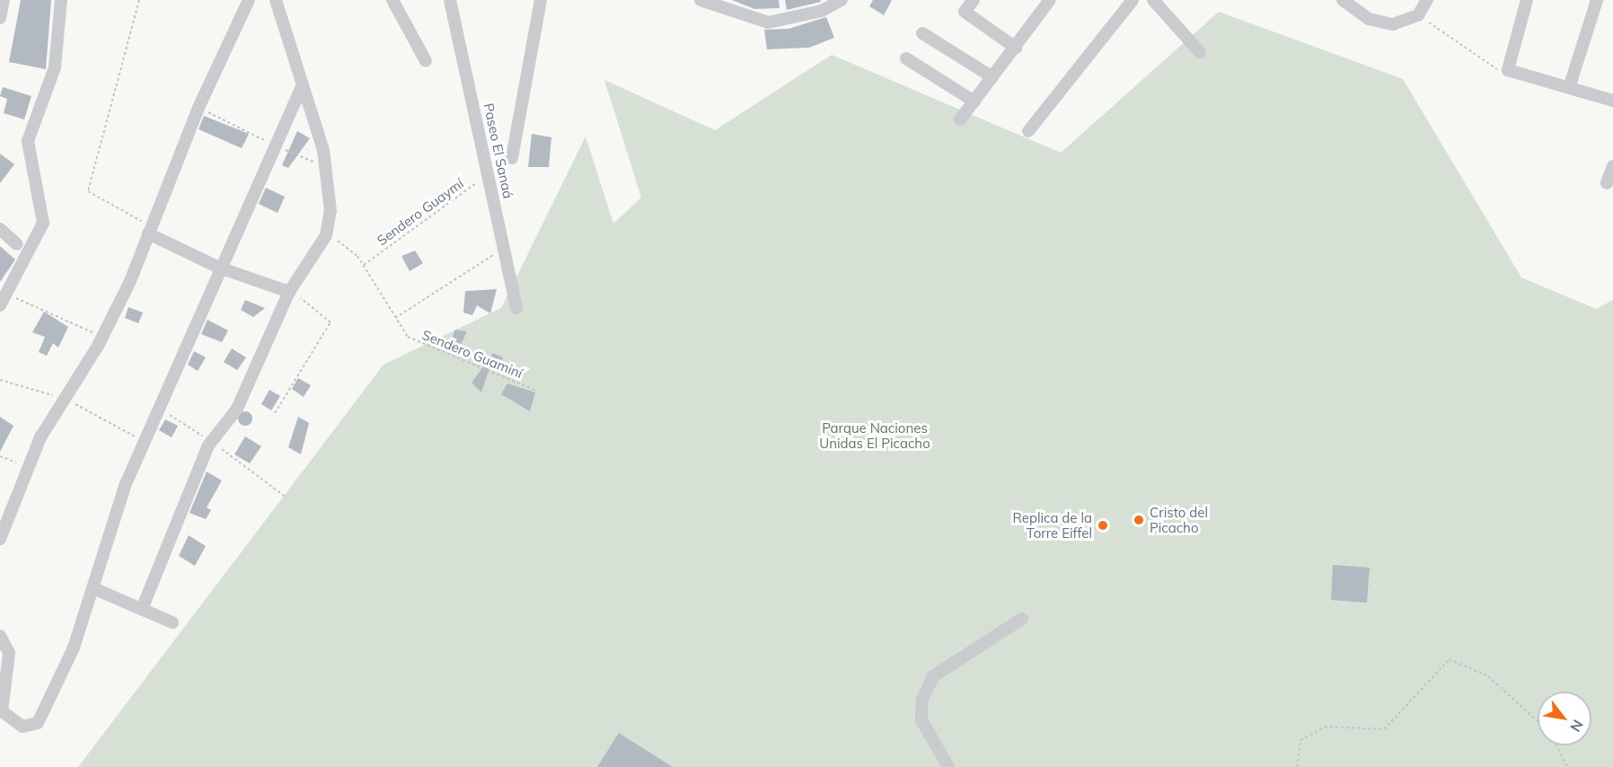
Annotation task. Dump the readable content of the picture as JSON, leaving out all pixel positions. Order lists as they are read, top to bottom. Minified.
{"streets":{"street":["Paseo El Sanaá"],"path":["Sendero Guaymí","Sendero Guaminí"]},"crossings":[["Paseo El Sanaá","Sendero Guaymí"],["Sendero Guaymí","Sendero Guaminí"]],"parks":["Parque Naciones Unidas El Picacho"],"places":["Cristo del Picacho","Replica de la Torre Eiffel"],"north":"bottom right"}
